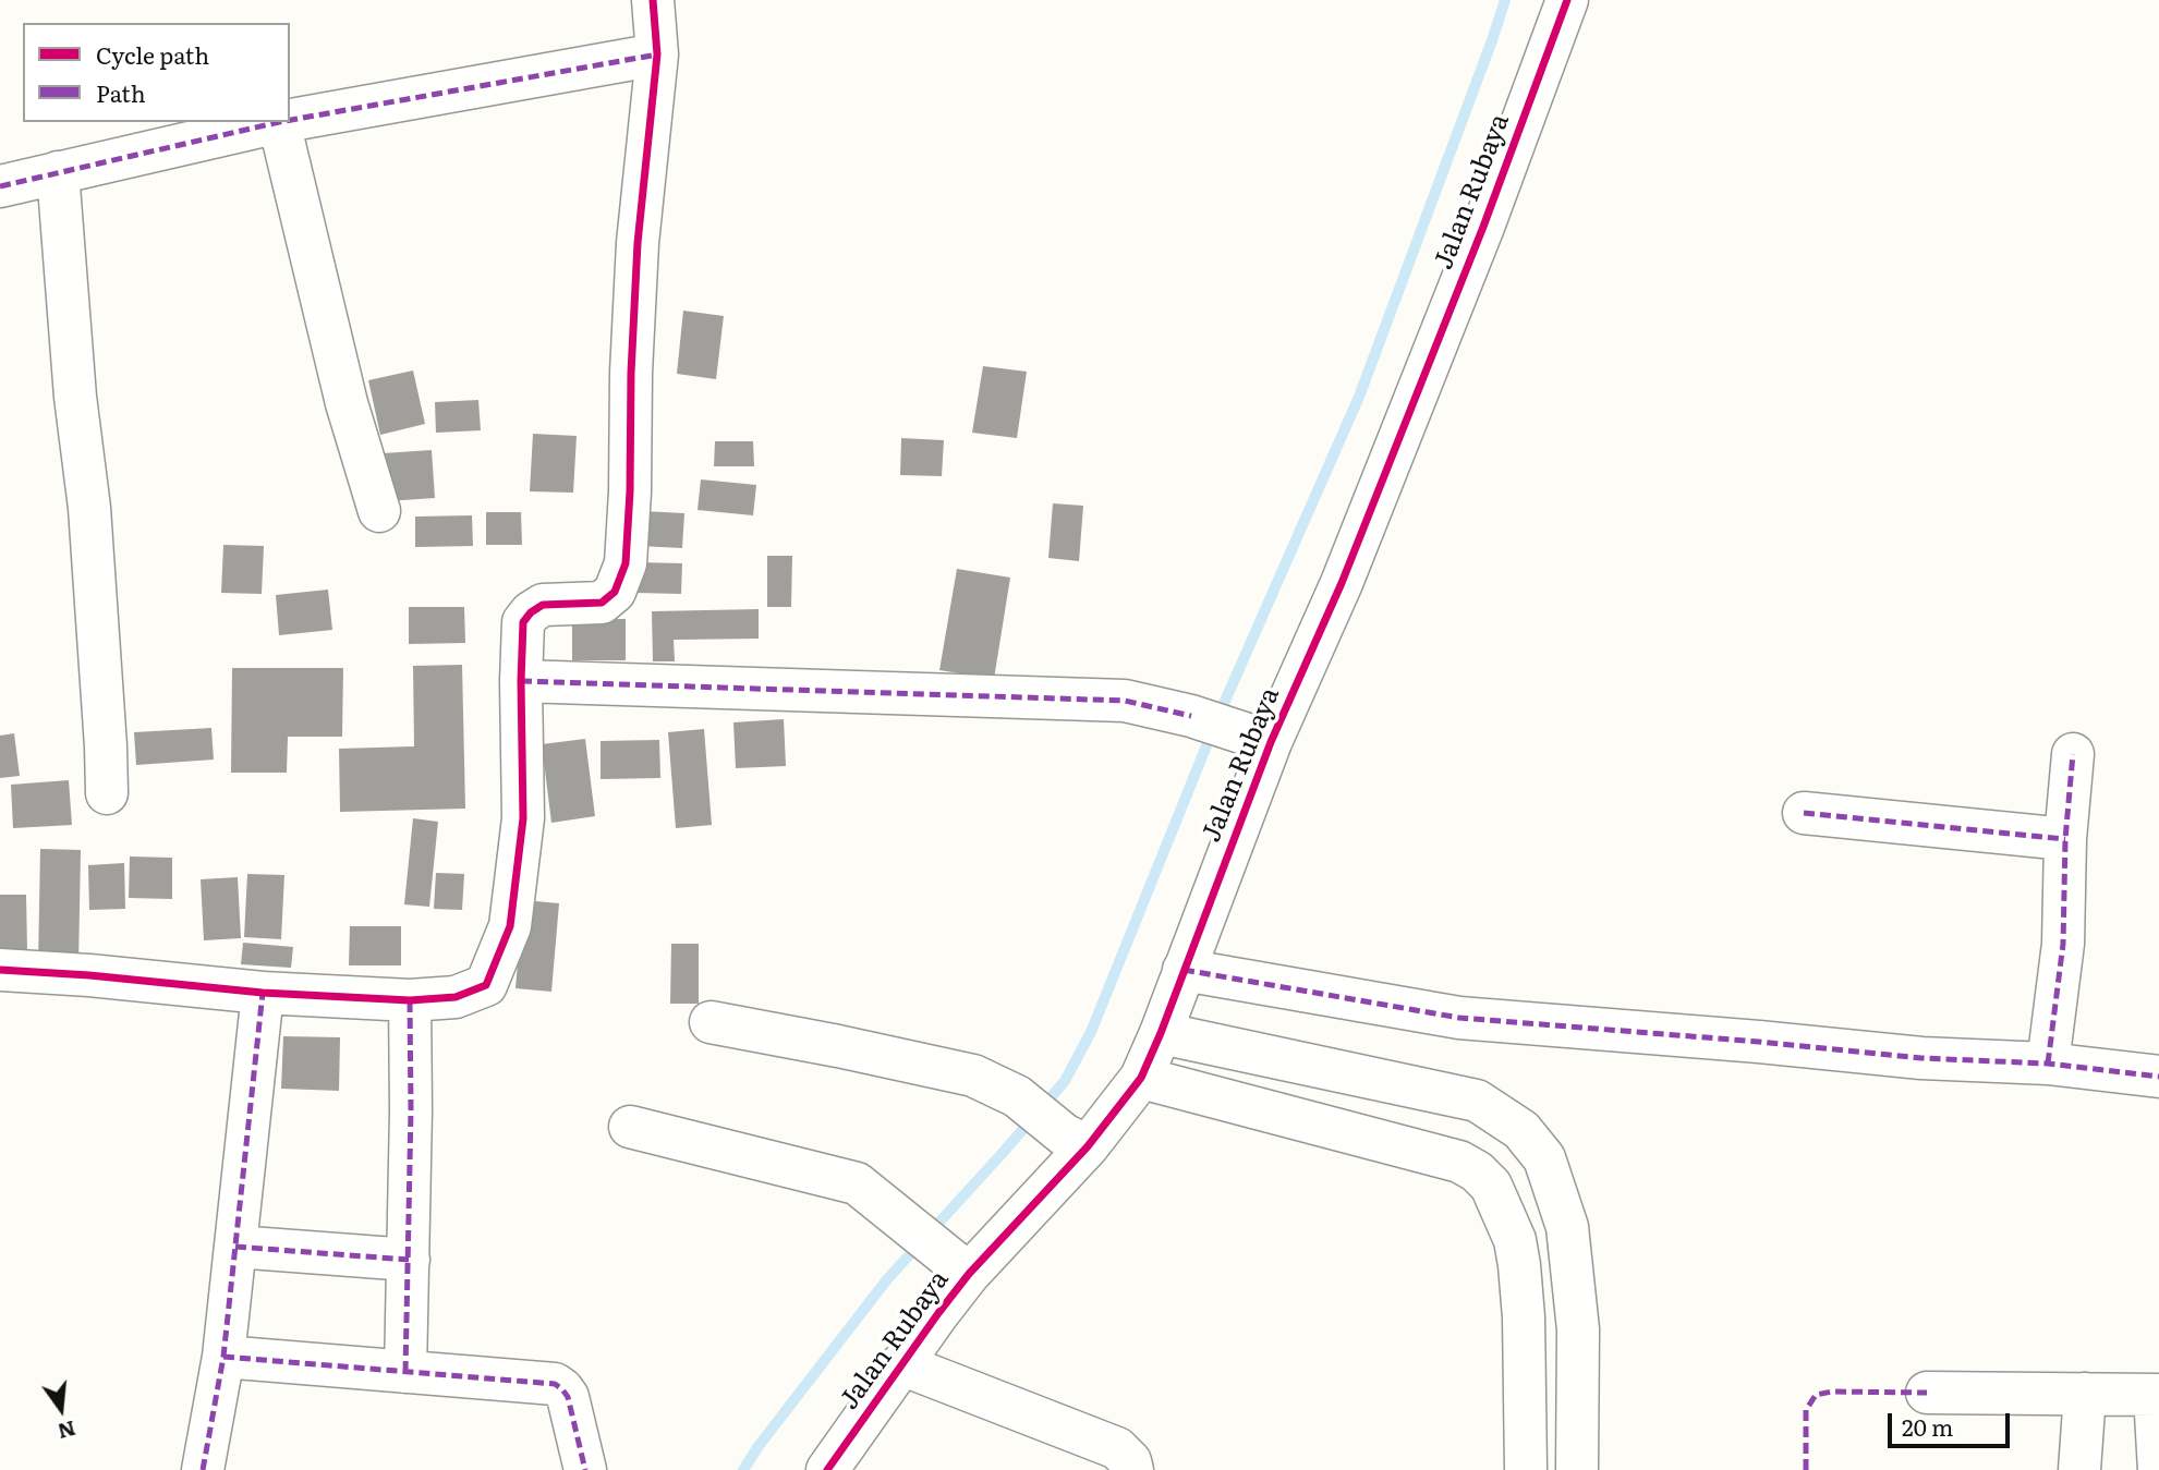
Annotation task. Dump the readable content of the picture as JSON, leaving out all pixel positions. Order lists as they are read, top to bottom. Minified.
{"streets":{"street":["Jalan Rubaya"]},"legend":["Cycle path","Path"],"scale_bar":"20 m","north":"bottom"}
